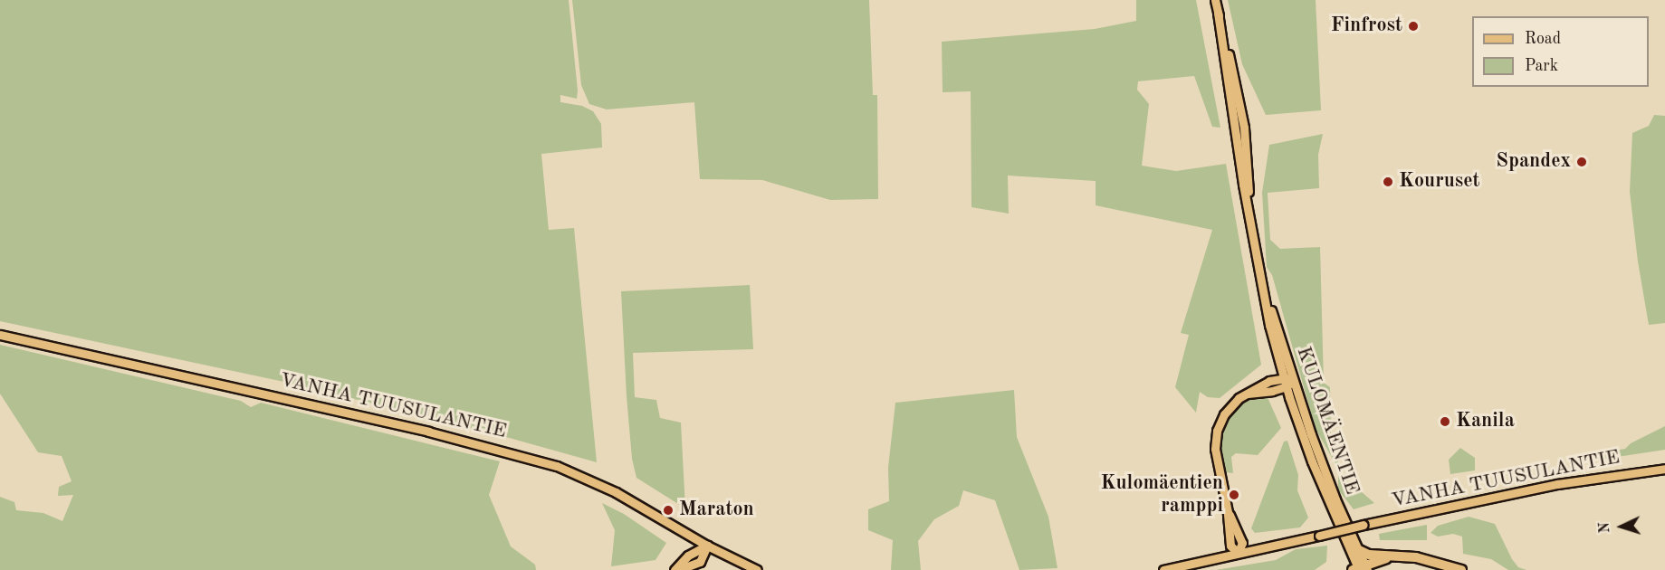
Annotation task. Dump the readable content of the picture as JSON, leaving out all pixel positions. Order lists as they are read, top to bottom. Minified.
{"streets":{"main road":["VANHA TUUSULANTIE","KULOMÄENTIE"]},"places":["Finfrost","Spandex","Kouruset","Kanila","Kulomäentien ramppi","Maraton"],"legend":["Road","Park"],"north":"left"}
